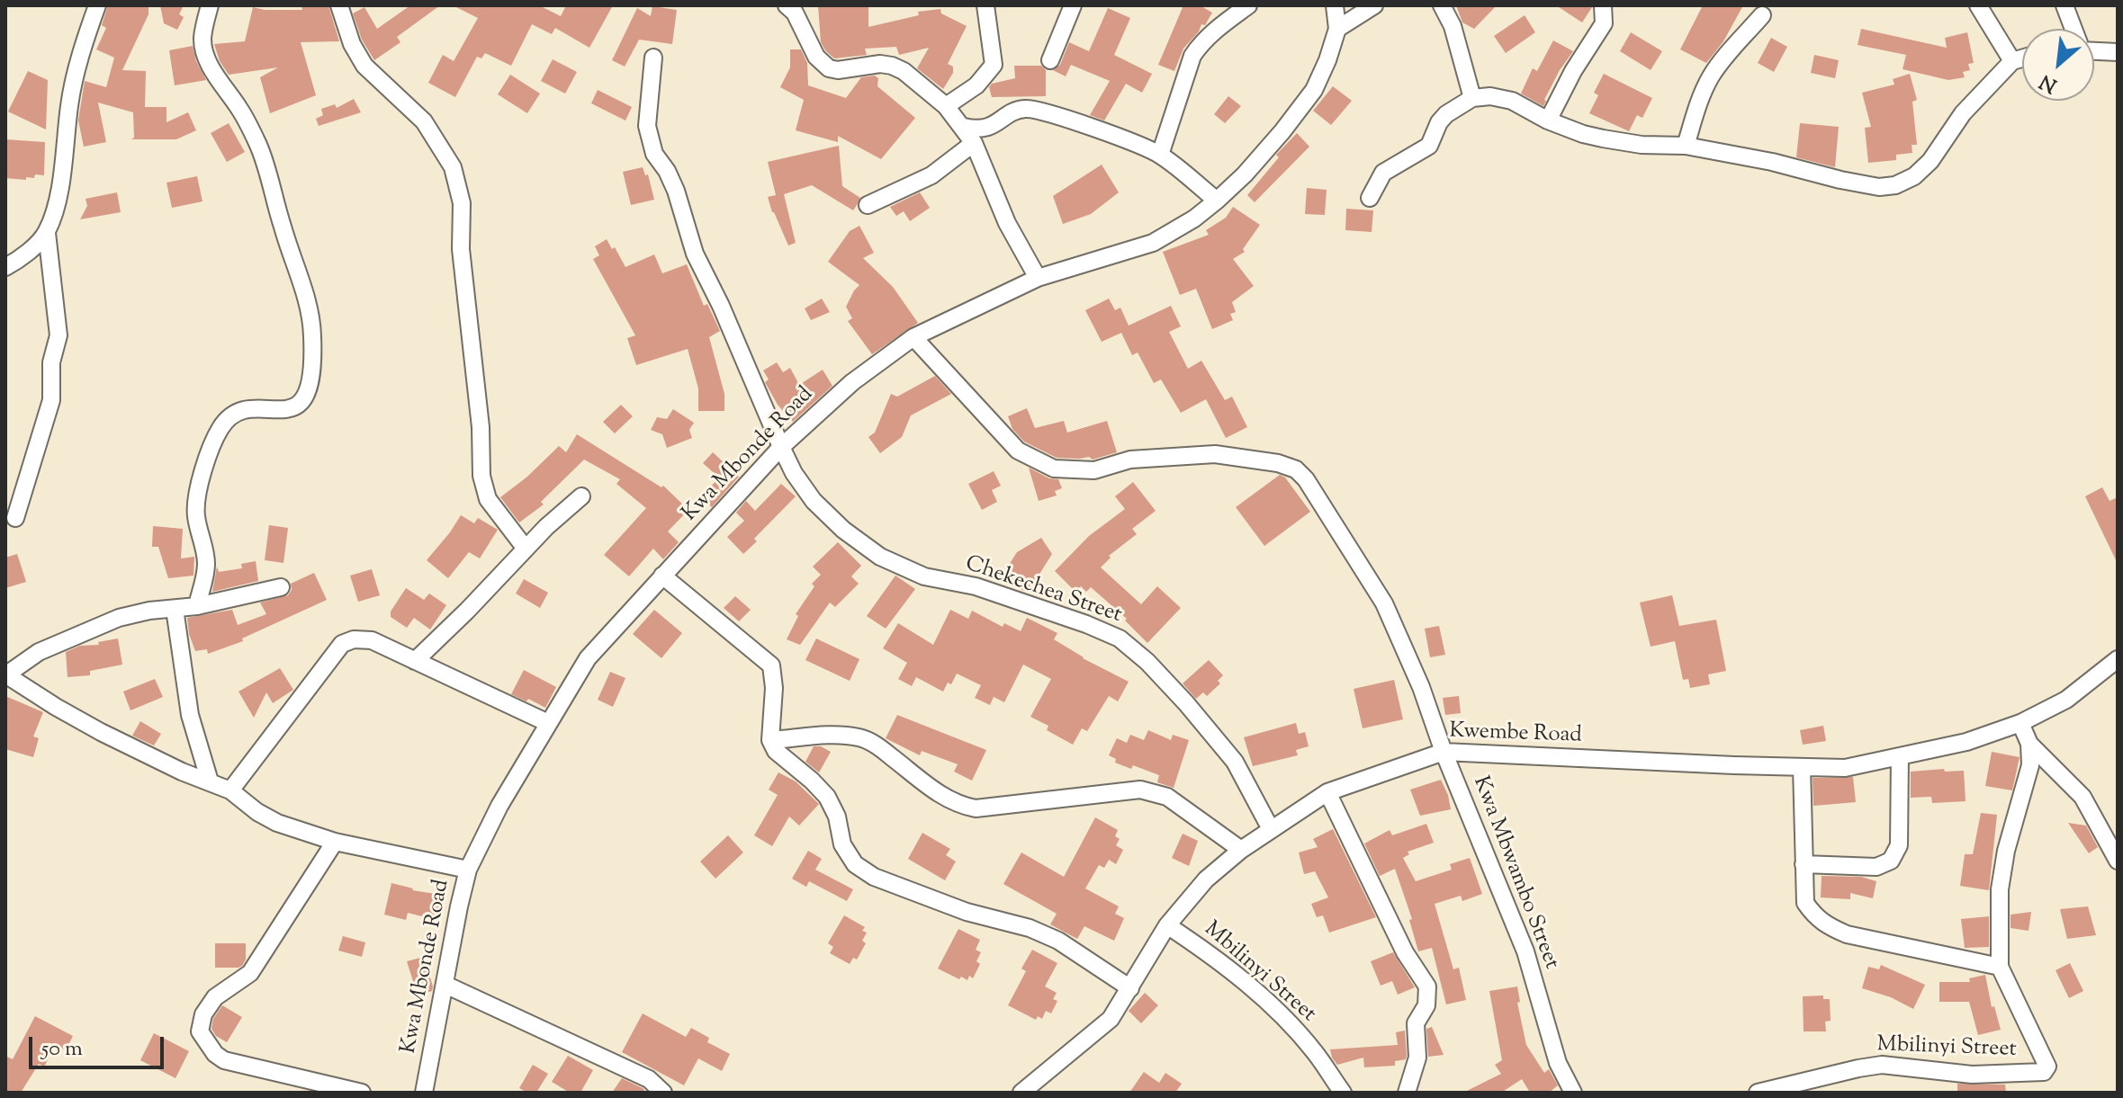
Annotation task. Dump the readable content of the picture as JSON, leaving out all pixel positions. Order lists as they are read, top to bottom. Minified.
{"streets":{"street":["Kwa Mbonde Road","Chekechea Street","Kwembe Road","Kwa Mbwambo Street","Mbilinyi Street"]},"crossings":[["Kwa Mbonde Road","Chekechea Street"],["Kwa Mbonde Road","Kwa Mbwambo Street"],["Chekechea Street","Kwembe Road"],["Kwembe Road","Kwa Mbwambo Street"],["Kwembe Road","Mbilinyi Street"]],"scale_bar":"50 m","north":"bottom left"}
